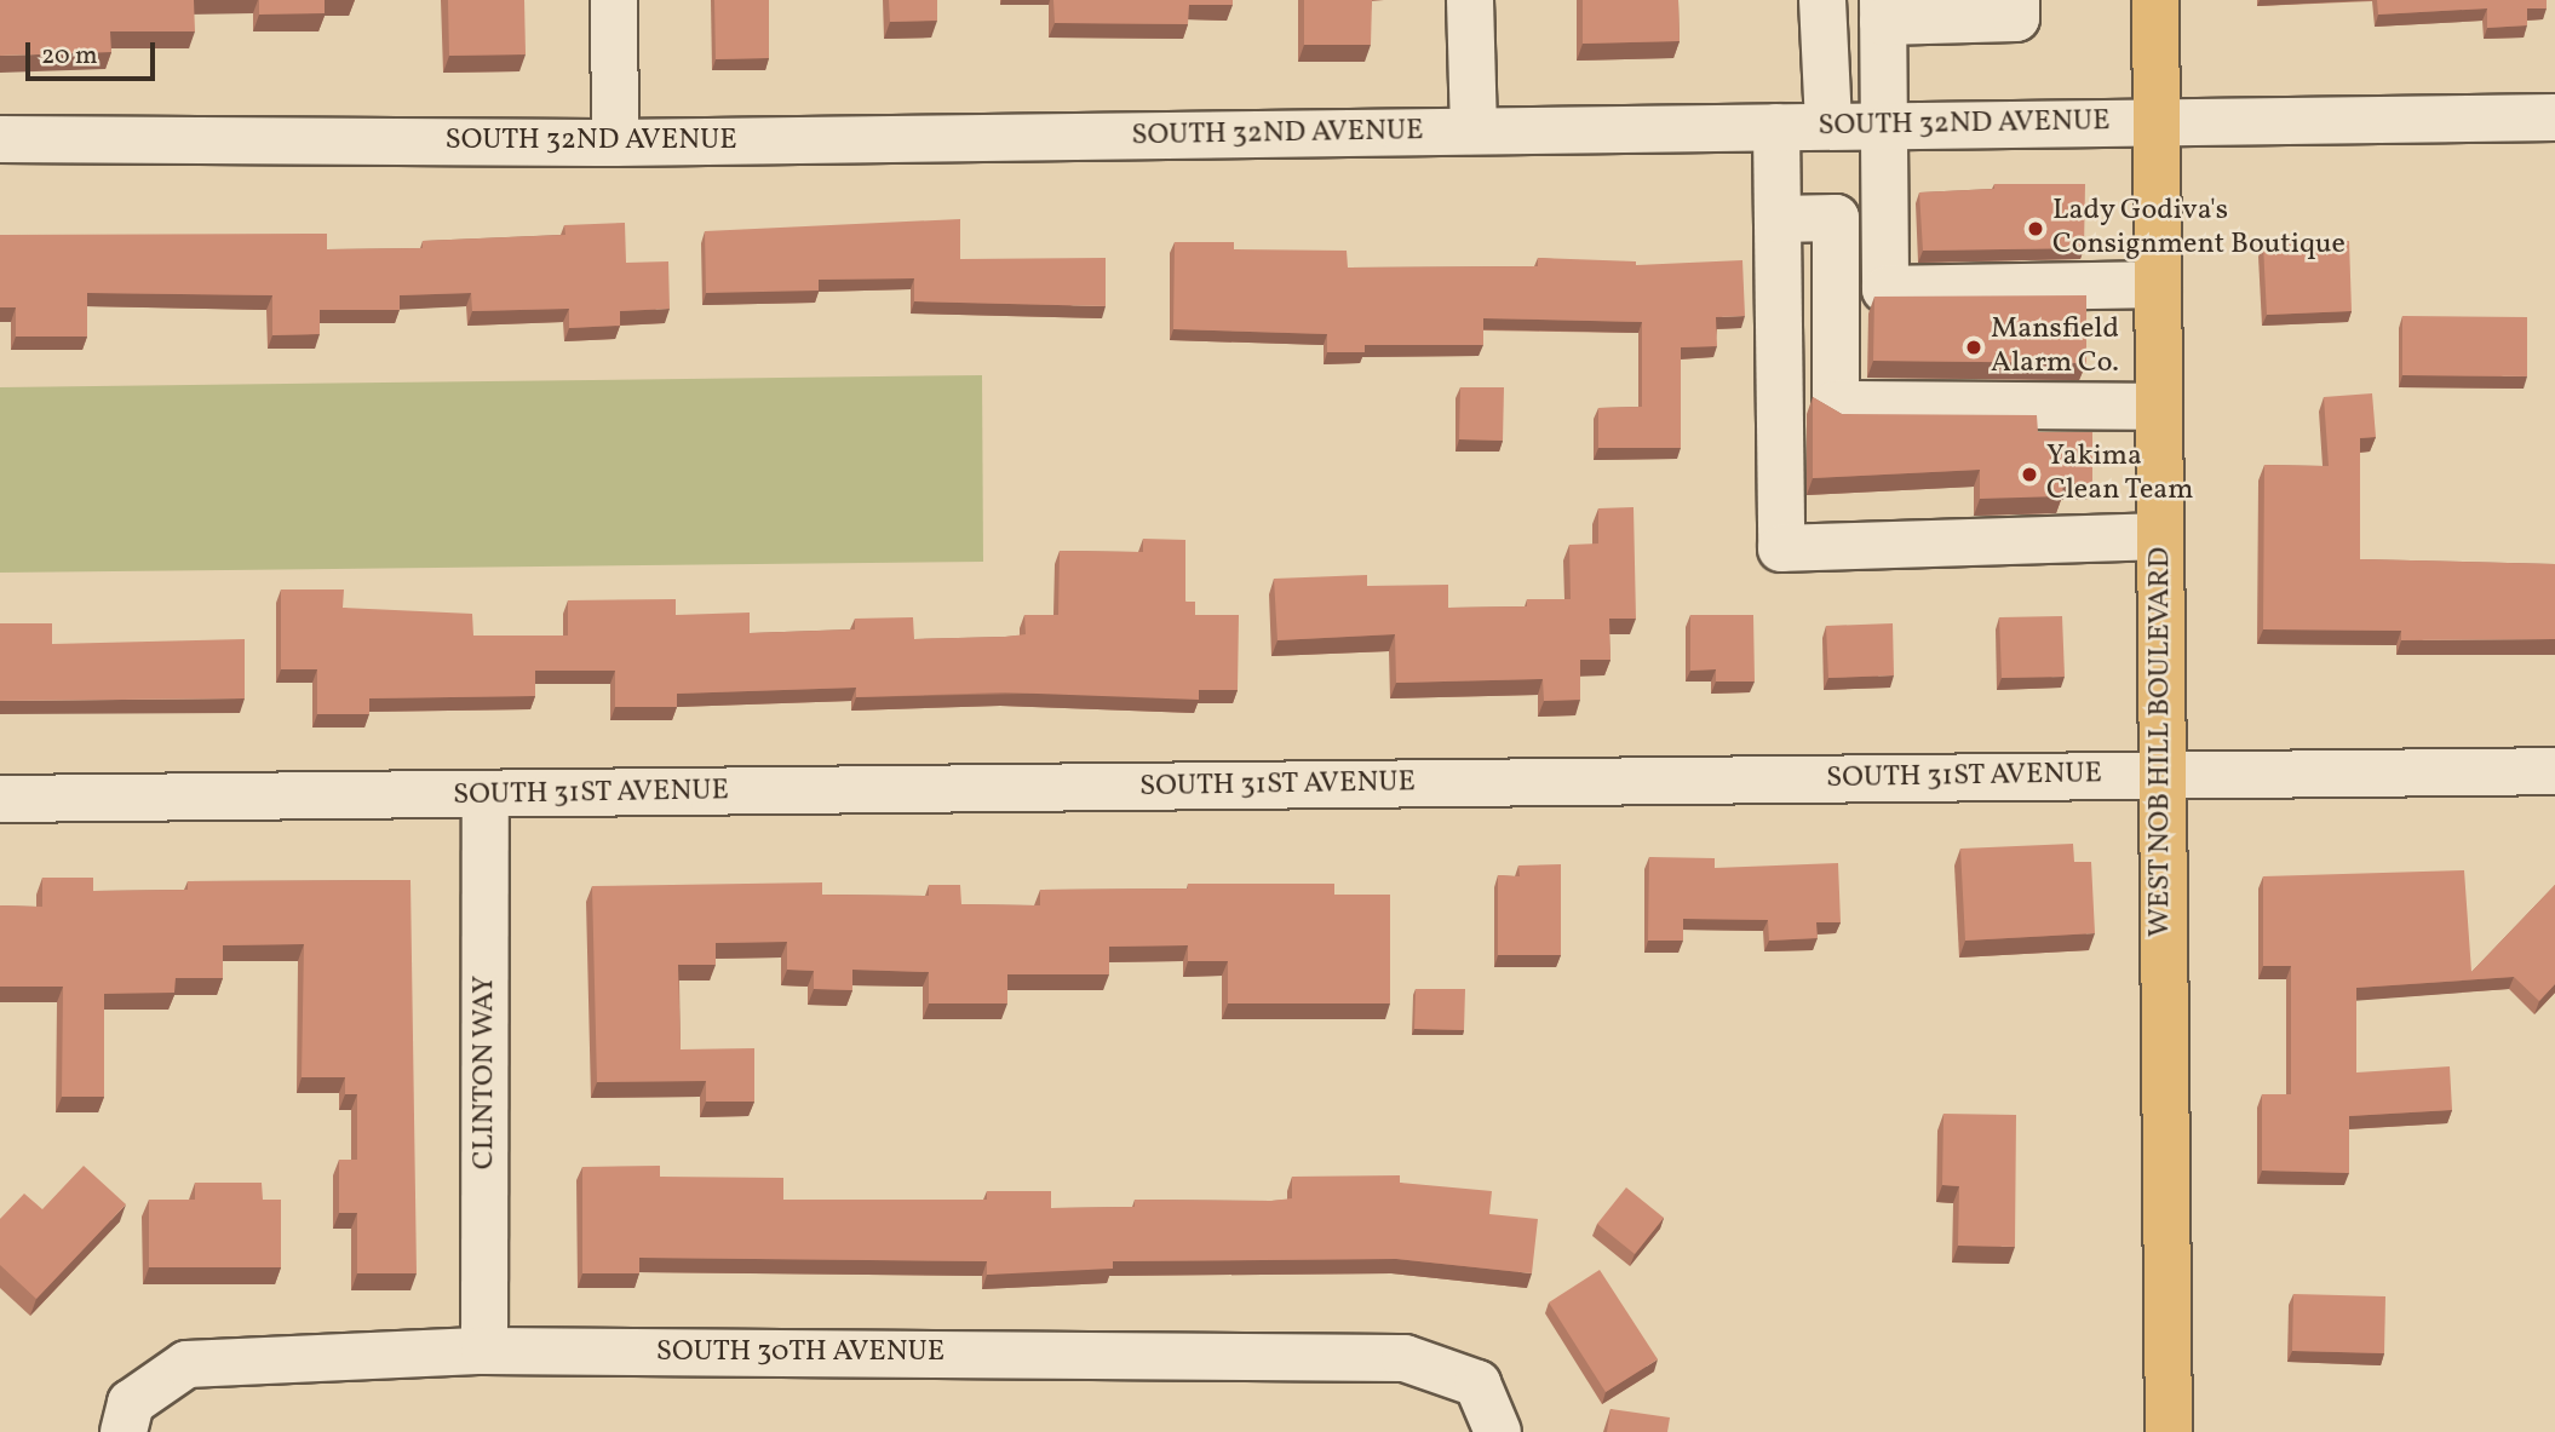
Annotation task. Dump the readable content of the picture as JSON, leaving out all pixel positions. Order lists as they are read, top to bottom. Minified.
{"streets":{"main road":["WEST NOB HILL BOULEVARD"],"street":["SOUTH 32ND AVENUE","SOUTH 31ST AVENUE","CLINTON WAY","SOUTH 30TH AVENUE"]},"crossings":[["SOUTH 32ND AVENUE","WEST NOB HILL BOULEVARD"],["WEST NOB HILL BOULEVARD","SOUTH 31ST AVENUE"],["SOUTH 31ST AVENUE","CLINTON WAY"],["CLINTON WAY","SOUTH 30TH AVENUE"]],"places":["Lady Godiva's Consignment Boutique","Mansfield Alarm Co.","Yakima Clean Team"],"scale_bar":"20 m"}
